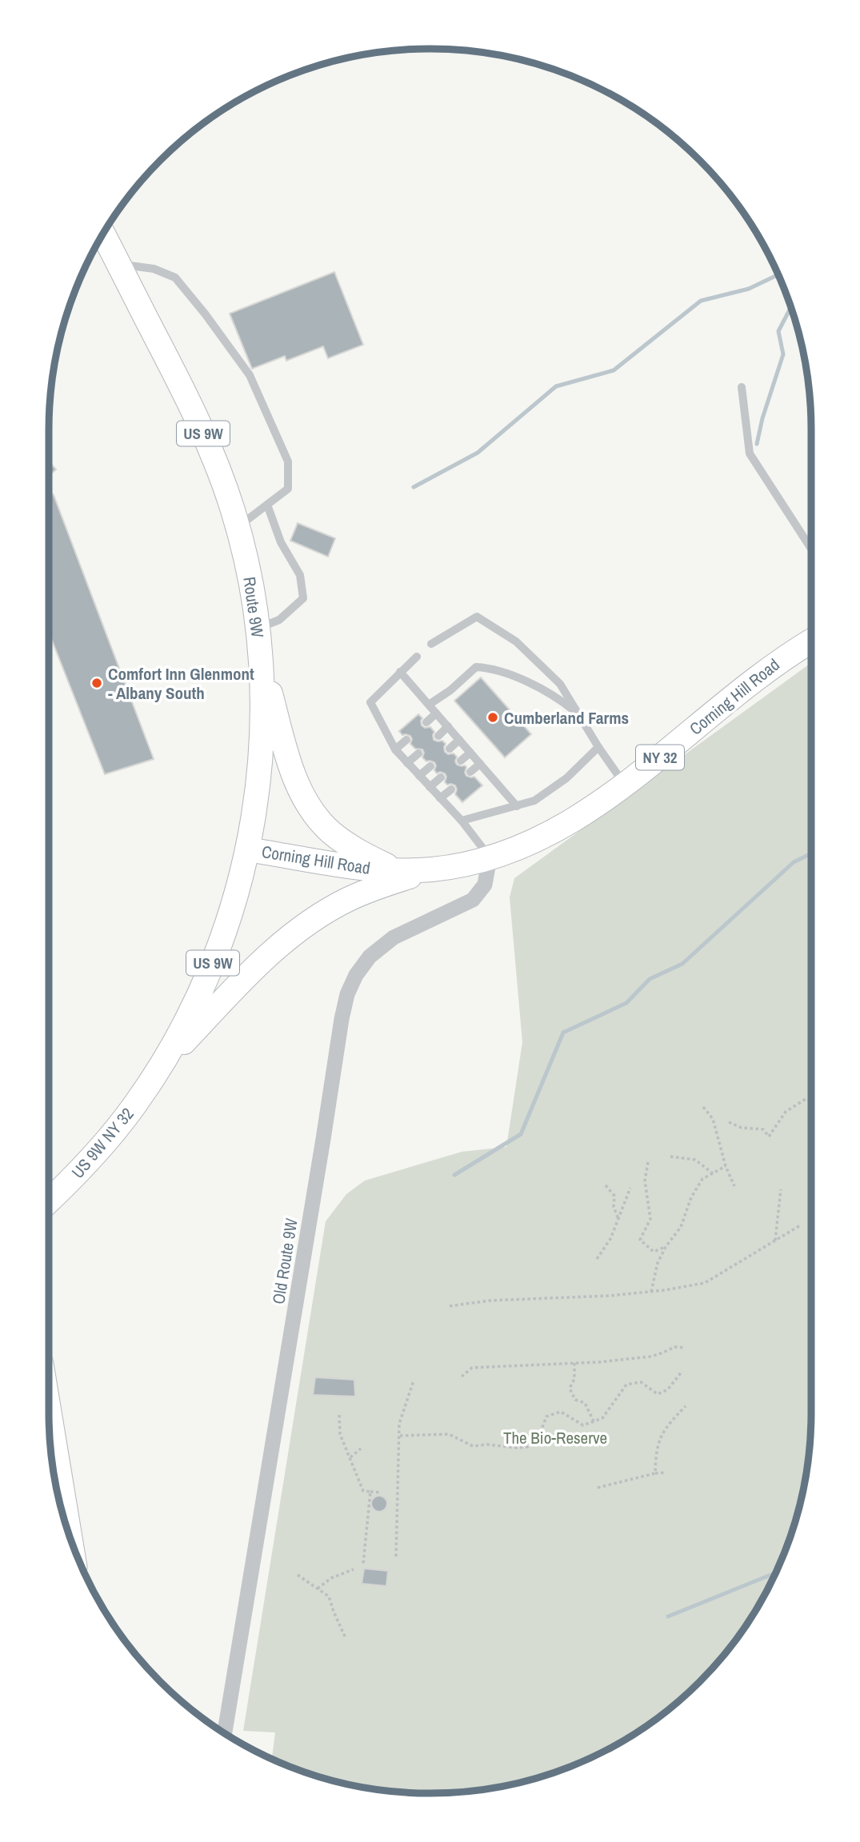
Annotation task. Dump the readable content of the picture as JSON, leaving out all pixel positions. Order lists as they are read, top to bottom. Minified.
{"streets":{"main road":["US 9W","Route 9W","Corning Hill Road","NY 32","US 9W NY 32"],"street":["Old Route 9W"]},"crossings":[["Route 9W","Corning Hill Road"],["Route 9W","NY 32"],["Route 9W","US 9W NY 32"],["Corning Hill Road","NY 32"],["Corning Hill Road","Old Route 9W"],["NY 32","US 9W NY 32"]],"parks":["The Bio-Reserve"],"places":["Comfort Inn Glenmont - Albany South","Cumberland Farms"]}
